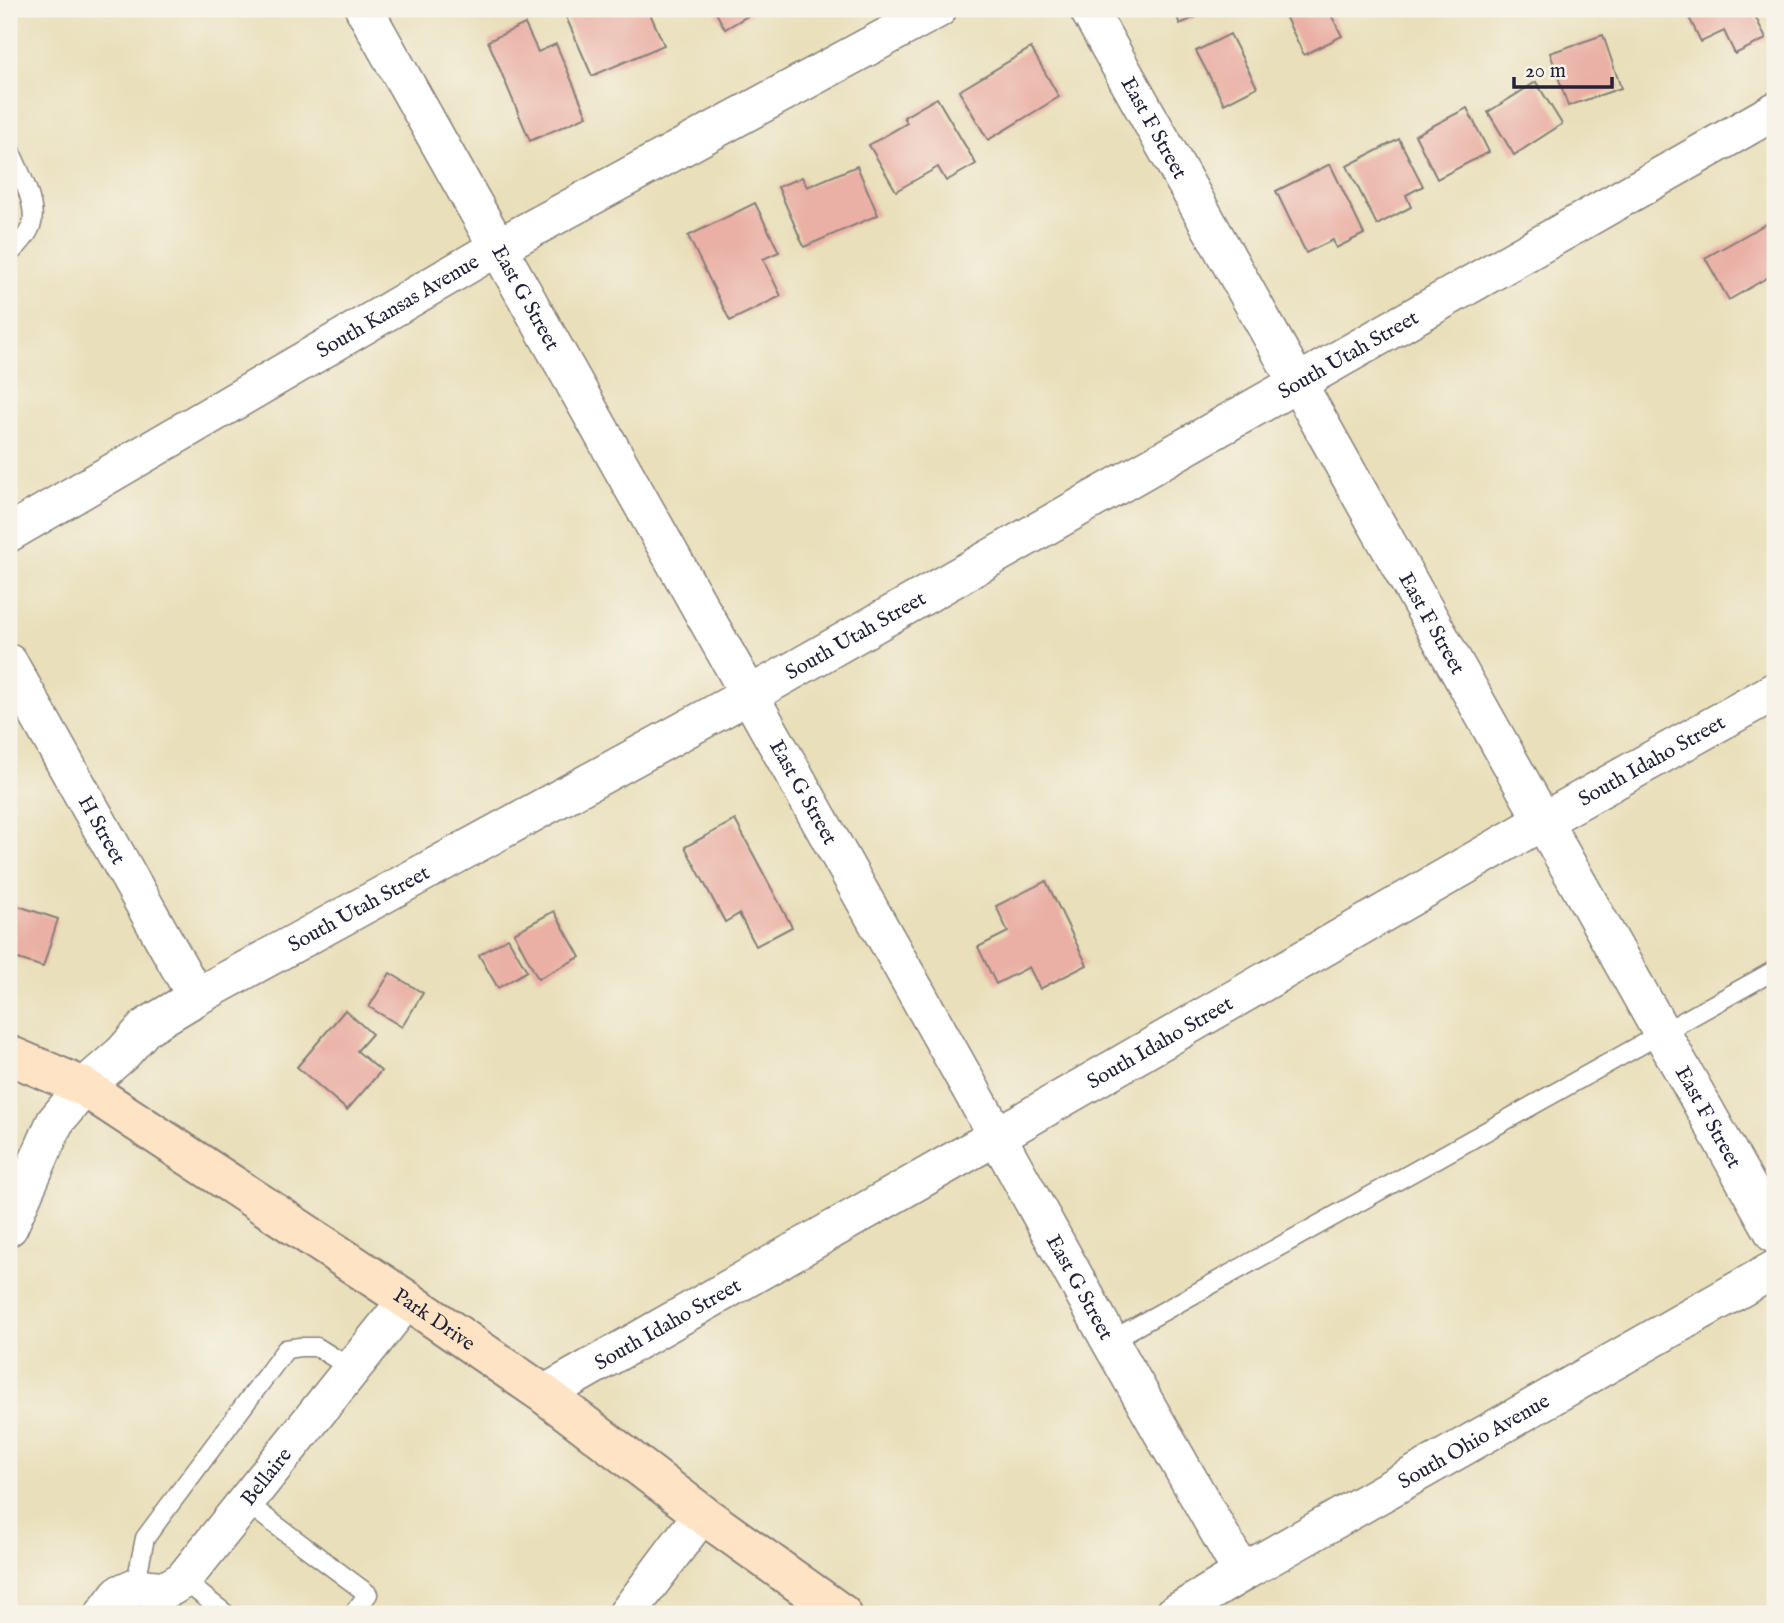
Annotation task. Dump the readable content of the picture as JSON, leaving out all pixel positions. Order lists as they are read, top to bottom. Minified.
{"streets":{"street":["East F Street","East G Street","South Kansas Avenue","South Utah Street","South Idaho Street","H Street","Park Drive","South Ohio Avenue","Bellaire"]},"crossings":[["East F Street","South Utah Street"],["East F Street","South Idaho Street"],["East G Street","South Kansas Avenue"],["East G Street","South Utah Street"],["East G Street","South Idaho Street"],["East G Street","South Ohio Avenue"],["South Utah Street","H Street"],["South Utah Street","Park Drive"],["South Idaho Street","Park Drive"],["Park Drive","Bellaire"]],"scale_bar":"20 m"}
